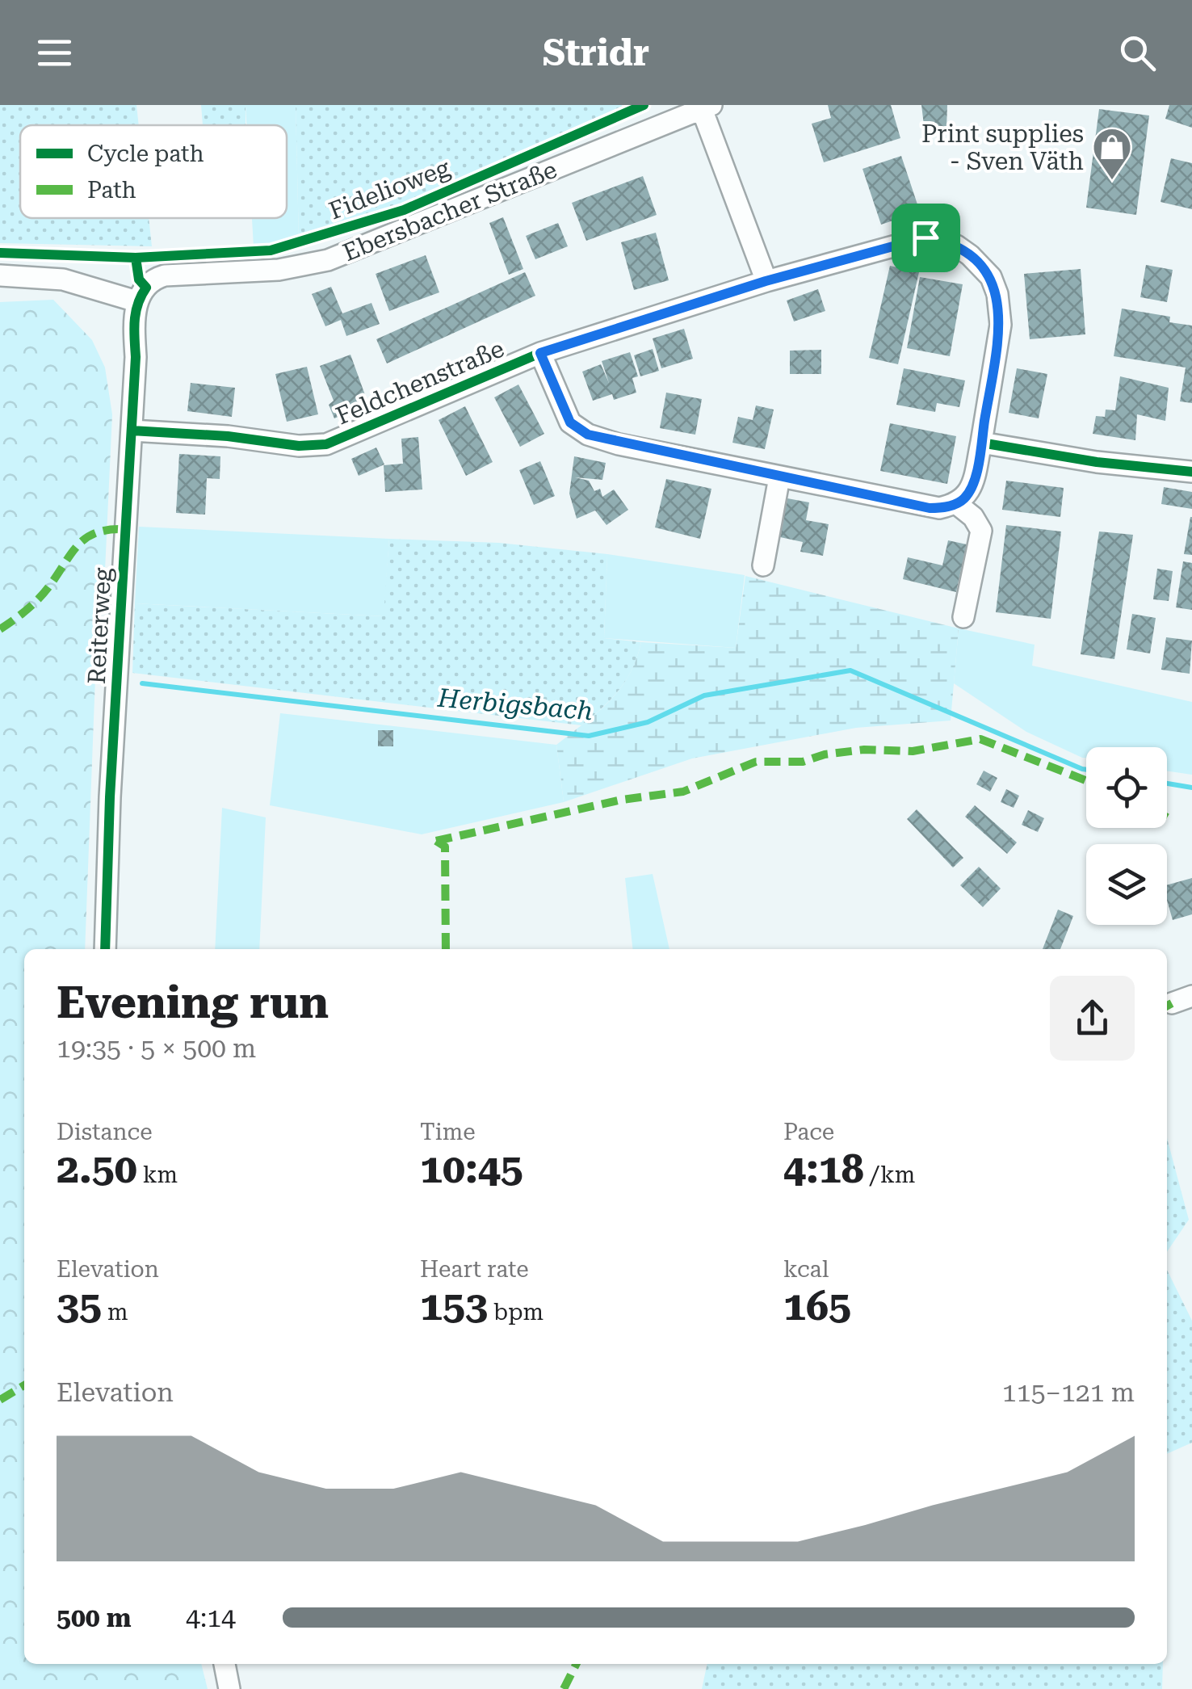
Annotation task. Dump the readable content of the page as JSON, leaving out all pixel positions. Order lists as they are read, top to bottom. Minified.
{"streets":{"street":["Ebersbacher Straße","Feldchenstraße","Reiterweg"],"cycle path":["Fidelioweg"]},"crossings":[["Ebersbacher Straße","Reiterweg"],["Feldchenstraße","Reiterweg"]],"water":["Herbigsbach"],"places":{"shop":["Print supplies - Sven Väth"]},"legend":["Cycle path","Path"],"page":{"header":"Stridr","heading":["Evening run","19:35 · 5 × 500 m"],"stats":[["Distance","2.50 km"],["Time","10:45"],["Pace","4:18 /km"],["Elevation","35 m"],["Heart rate","153 bpm"],["kcal","165"]],"chart":["Elevation","115–121 m"],"list":[{"name":"500 m","note":"4:14"}]}}
